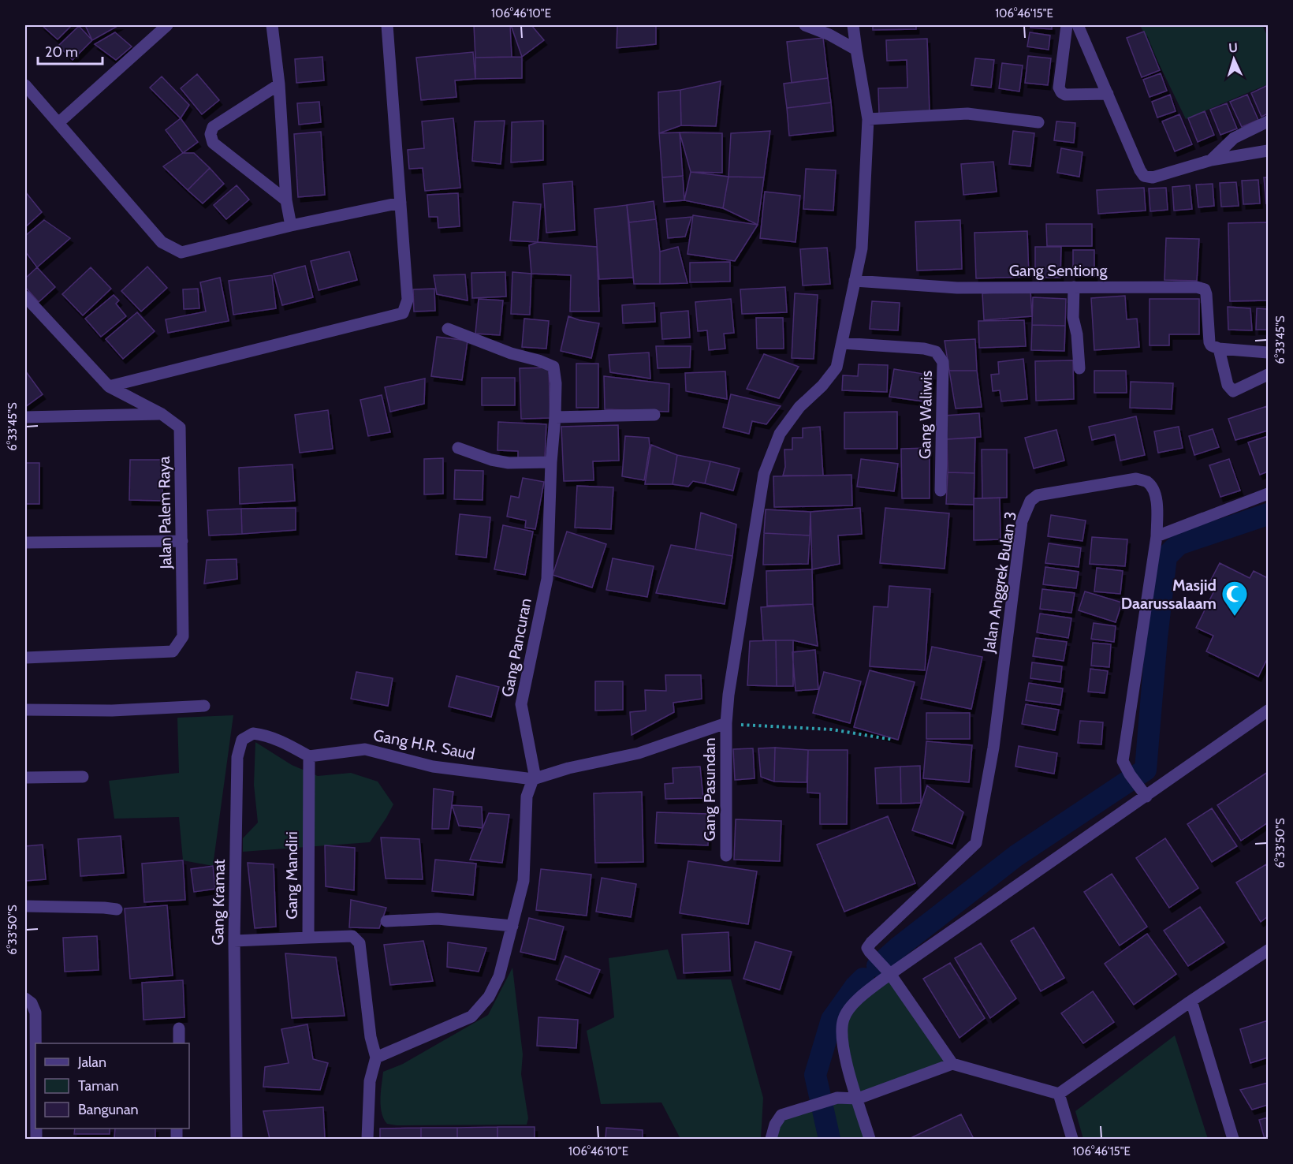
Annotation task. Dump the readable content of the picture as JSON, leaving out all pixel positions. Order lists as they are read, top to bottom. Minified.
{"streets":{"street":["Gang Sentiong","Gang Waliwis","Jalan Palem Raya","Jalan Anggrek Bulan 3","Gang Pancuran","Gang H.R. Saud","Gang Pasundan","Gang Mandiri","Gang Kramat"]},"crossings":[["Gang Sentiong","Gang Pasundan"],["Gang Waliwis","Gang Pasundan"],["Gang Pancuran","Gang H.R. Saud"],["Gang H.R. Saud","Gang Mandiri"],["Gang H.R. Saud","Gang Kramat"],["Gang Mandiri","Gang Kramat"]],"places":{"mosque":["Masjid Daarussalaam"]},"legend":["Jalan","Taman","Bangunan"],"scale_bar":"20 m","north":"top","coordinates":["106°46'10\"E","106°46'15\"E","6°33'45\"S","6°33'50\"S"]}
